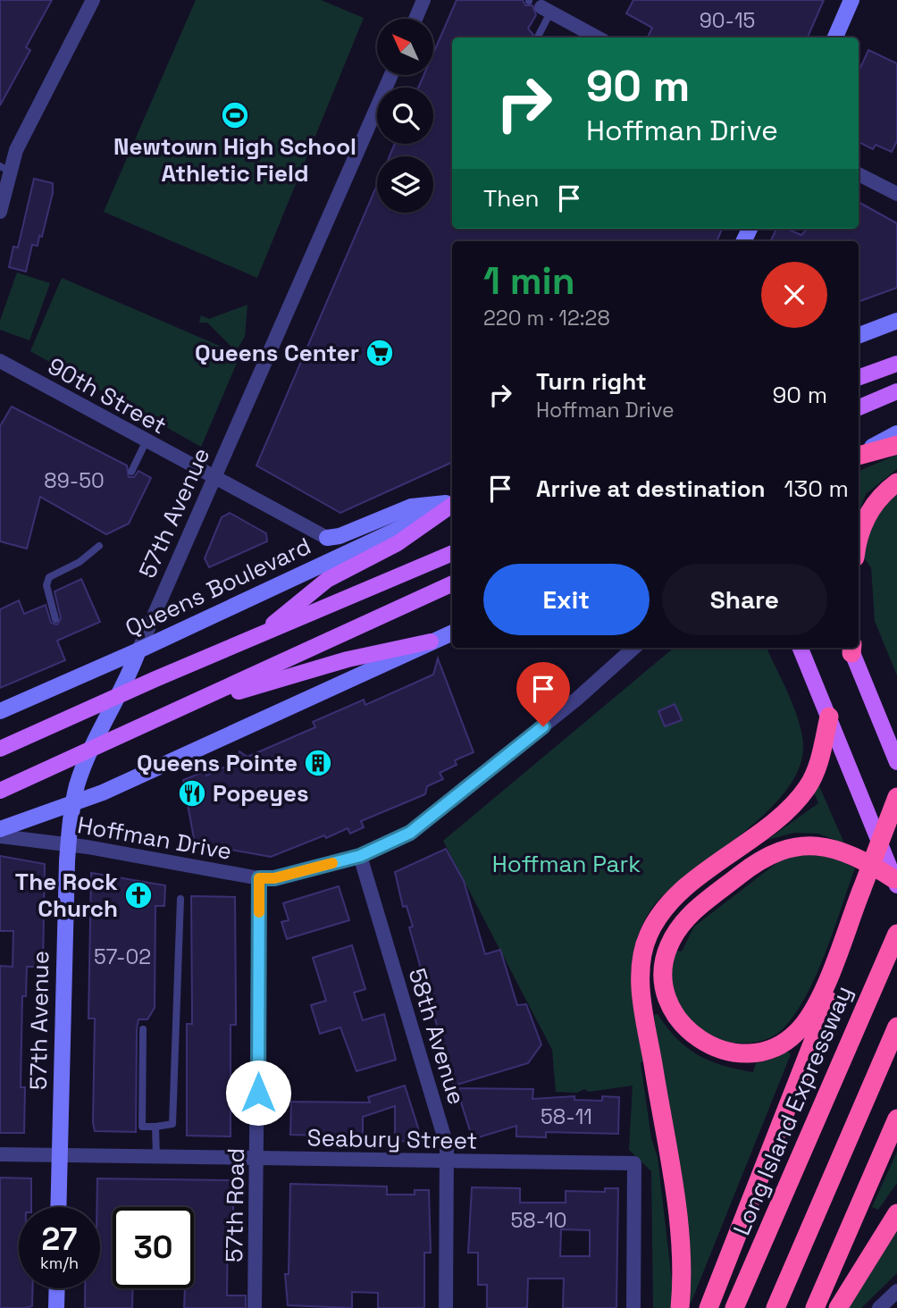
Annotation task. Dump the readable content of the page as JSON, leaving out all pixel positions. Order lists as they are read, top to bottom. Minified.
{"streets":{"highway":["Long Island Expressway"],"street":["90th Street","57th Avenue","Queens Boulevard","Hoffman Drive","58th Avenue","Seabury Street","57th Road"]},"crossings":[["90th Street","57th Avenue"],["57th Avenue","Queens Boulevard"],["57th Avenue","Hoffman Drive"],["57th Avenue","Seabury Street"],["Hoffman Drive","58th Avenue"],["Hoffman Drive","57th Road"],["58th Avenue","Seabury Street"],["Seabury Street","57th Road"]],"parks":["Hoffman Park"],"places":{"sports":["Newtown High School Athletic Field"],"supermarket":["Queens Center"],"building":["Queens Pointe"],"restaurant":["Popeyes"],"church":["The Rock Church"]},"house_numbers":["90-15","89-50","57-02","58-11","58-10"],"north":"top left","page":{"turn":["90 m","Hoffman Drive"],"then":"Then","heading":["1 min","220 m · 12:28"],"list":[{"name":"Turn right","note":"Hoffman Drive","value":"90 m"},{"name":"Arrive at destination","value":"130 m"}],"buttons":["Exit","Share"],"speed":"27 km/h","limit":"30"}}
